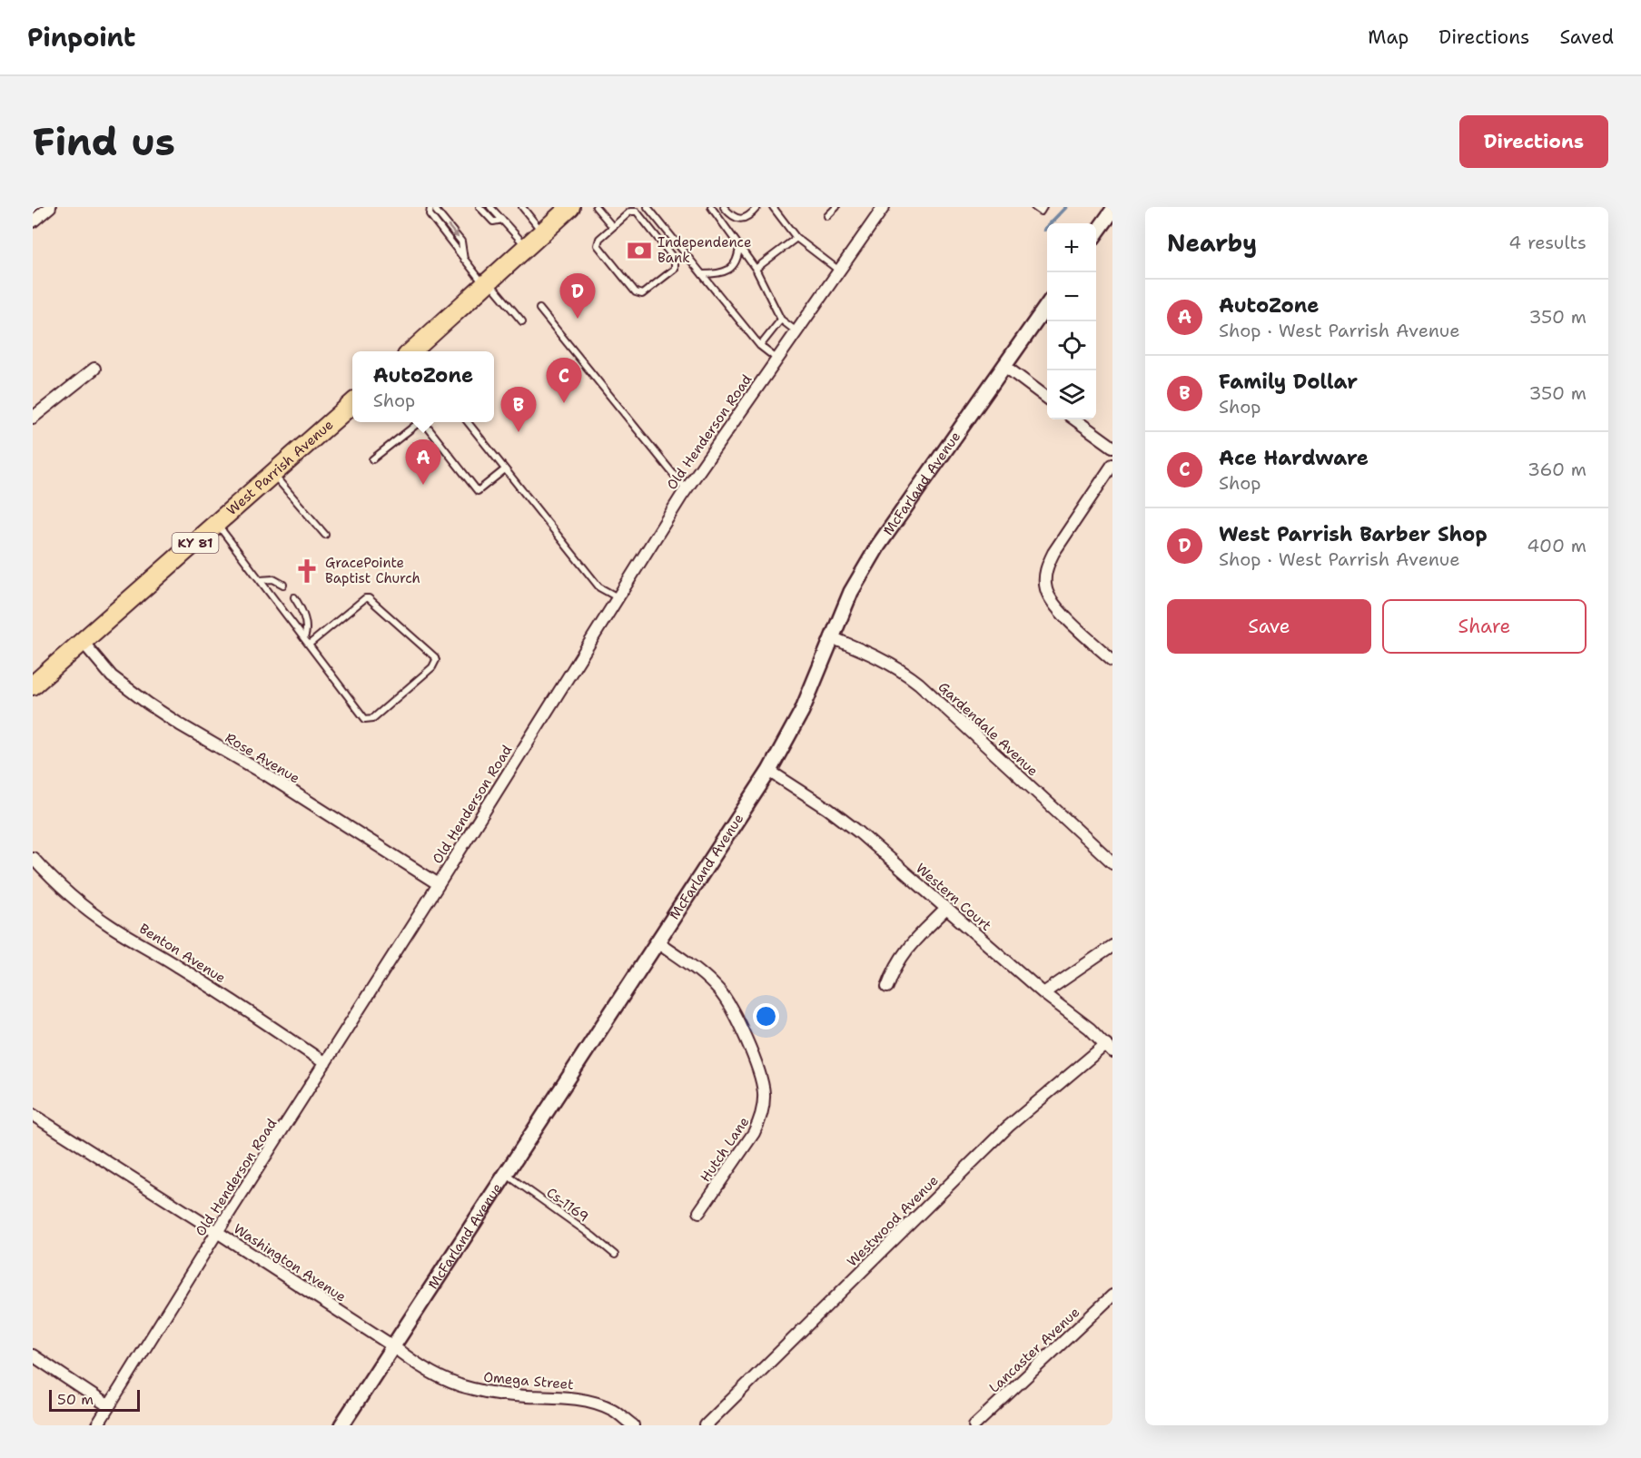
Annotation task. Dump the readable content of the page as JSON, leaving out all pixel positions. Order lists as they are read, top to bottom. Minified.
{"streets":{"main road":["West Parrish Avenue","KY 81"],"street":["Old Henderson Road","McFarland Avenue","Gardendale Avenue","Rose Avenue","Western Court","Benton Avenue","Hutch Lane","Westwood Avenue","Washington Avenue","Lancaster Avenue","Omega Street"],"lane":["Cs-1169"]},"crossings":[["Old Henderson Road","Rose Avenue"],["Old Henderson Road","Benton Avenue"],["Old Henderson Road","Washington Avenue"],["West Parrish Avenue","Rose Avenue"],["McFarland Avenue","Gardendale Avenue"],["McFarland Avenue","Western Court"],["McFarland Avenue","Hutch Lane"],["McFarland Avenue","Cs-1169"],["McFarland Avenue","Washington Avenue"],["McFarland Avenue","Omega Street"],["Western Court","Westwood Avenue"],["Washington Avenue","Omega Street"]],"places":{"bank":["Independence Bank"],"church":["GracePointe Baptist Church"]},"scale_bar":"50 m","page":{"header":"Pinpoint","nav":["Map","Directions","Saved"],"buttons":["Directions",["Save","Share"]],"title":"Find us","heading":["Nearby","4 results"],"map_buttons":["+","−"],"pins":["D","C","B","A"],"list":[{"mark":"A","name":"AutoZone","note":"Shop · West Parrish Avenue","value":"350 m"},{"mark":"B","name":"Family Dollar","note":"Shop","value":"350 m"},{"mark":"C","name":"Ace Hardware","note":"Shop","value":"360 m"},{"mark":"D","name":"West Parrish Barber Shop","note":"Shop · West Parrish Avenue","value":"400 m"}],"popup":["AutoZone","Shop"],"scale":"50 m"}}
